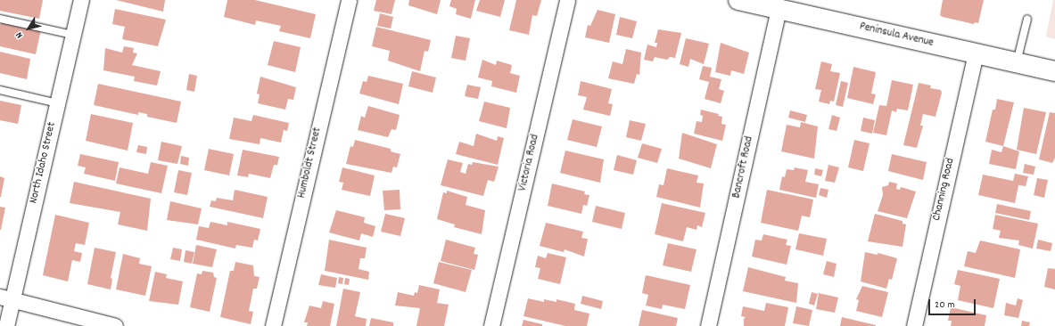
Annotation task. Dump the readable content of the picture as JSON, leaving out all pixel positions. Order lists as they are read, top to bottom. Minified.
{"streets":{"main road":["Peninsula Avenue"],"street":["North Idaho Street","Humboldt Street","Victoria Road","Bancroft Road","Channing Road"]},"crossings":[["Peninsula Avenue","Bancroft Road"],["Peninsula Avenue","Channing Road"]],"scale_bar":"20 m","north":"bottom left"}
